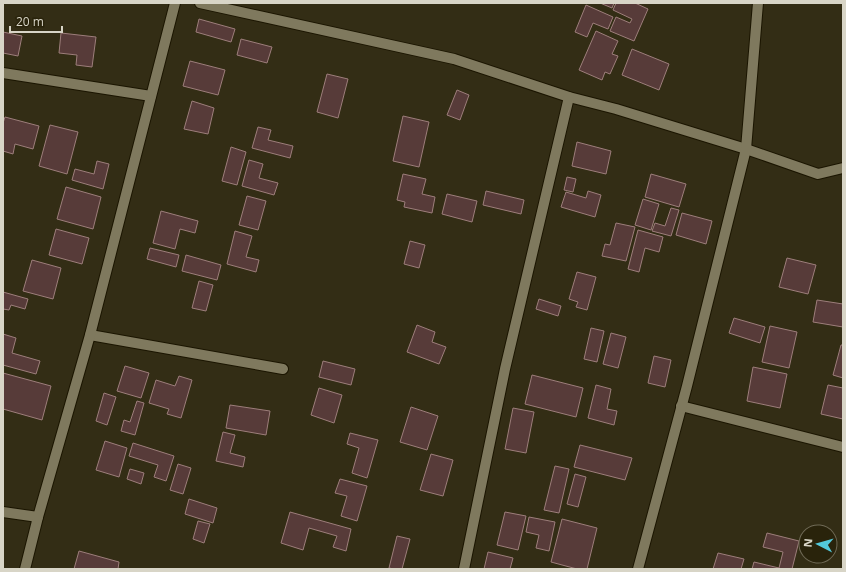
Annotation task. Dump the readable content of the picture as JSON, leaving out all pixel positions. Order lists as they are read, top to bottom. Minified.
{"scale_bar":"20 m","north":"left"}
